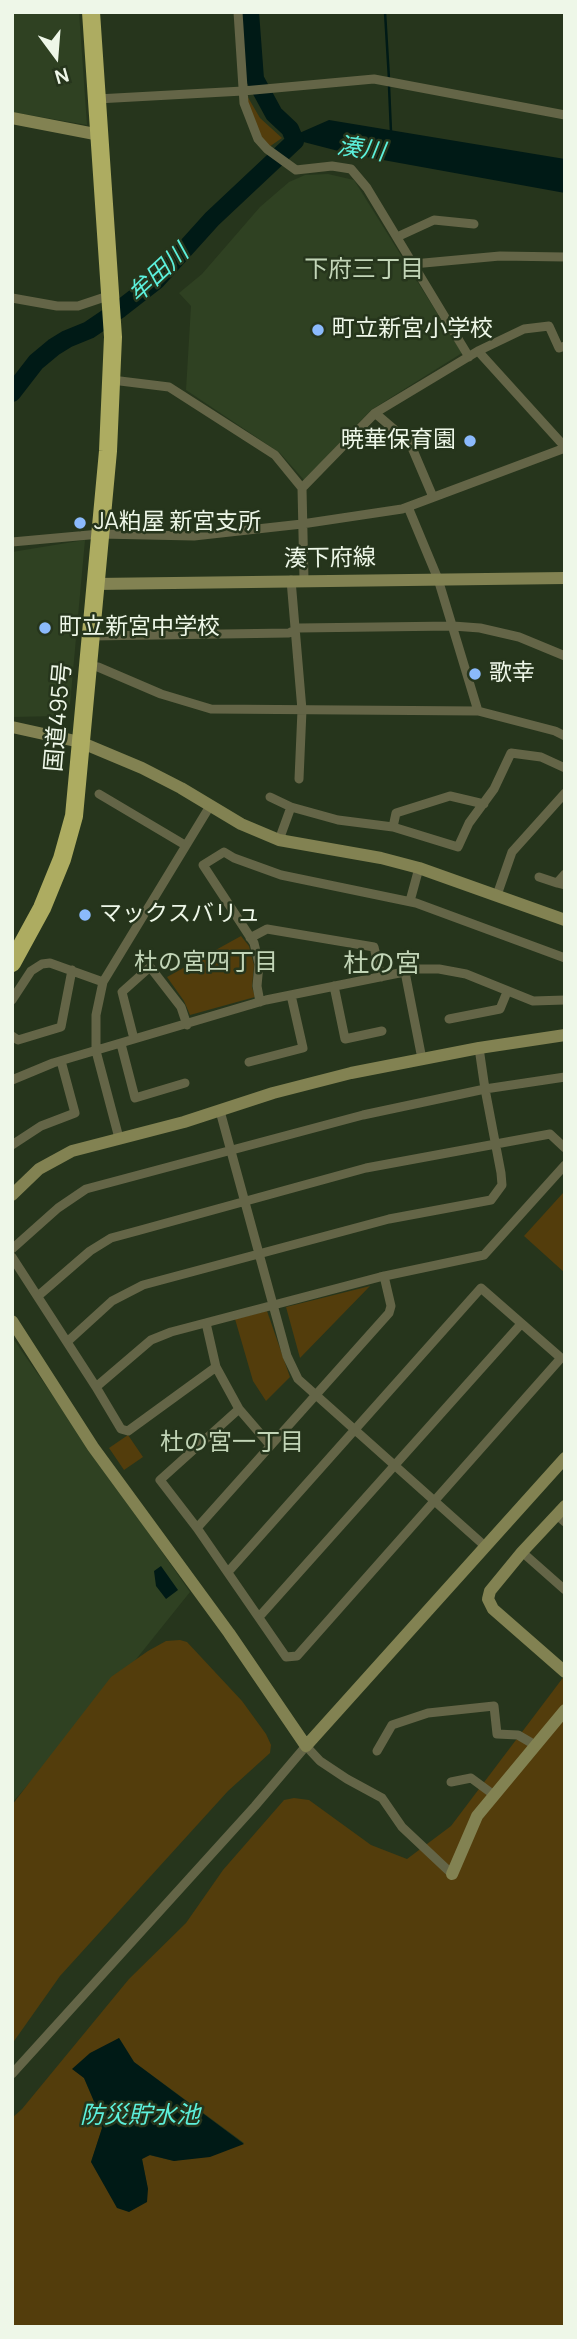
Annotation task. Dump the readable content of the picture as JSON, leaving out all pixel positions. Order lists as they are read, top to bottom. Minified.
{"streets":{"highway":["国道495号"],"street":["湊下府線"]},"crossings":[["湊下府線","国道495号"]],"districts":["下府三丁目","杜の宮四丁目","杜の宮","杜の宮一丁目"],"water":["湊川","牟田川","防災貯水池"],"places":["町立新宮小学校","暁華保育園","JA粕屋 新宮支所","町立新宮中学校","歌幸","マックスバリュ"],"north":"bottom"}
